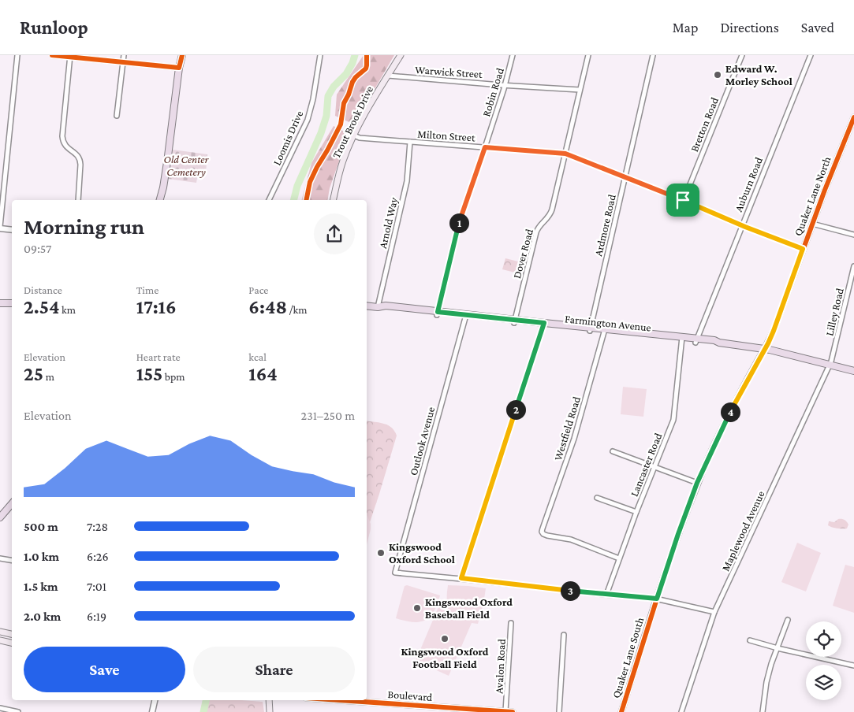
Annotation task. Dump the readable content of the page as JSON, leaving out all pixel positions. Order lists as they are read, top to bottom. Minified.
{"streets":{"main road":["Trout Brook Drive","Farmington Avenue","Quaker Lane South","Boulevard"],"street":["Warwick Street","Robin Road","Bretton Road","Milton Street","Loomis Drive","Auburn Road","Quaker Lane North","Arnold Way","Ardmore Road","Dover Road","Lilley Road","Westfield Road","Outlook Avenue","Lancaster Road","Maplewood Avenue","Avalon Road"]},"crossings":[["Warwick Street","Robin Road"],["Warwick Street","Trout Brook Drive"],["Warwick Street","Dover Road"],["Robin Road","Milton Street"],["Robin Road","Farmington Avenue"],["Trout Brook Drive","Milton Street"],["Bretton Road","Milton Street"],["Milton Street","Auburn Road"],["Milton Street","Quaker Lane North"],["Milton Street","Arnold Way"],["Milton Street","Ardmore Road"],["Milton Street","Dover Road"],["Auburn Road","Farmington Avenue"],["Quaker Lane North","Farmington Avenue"],["Quaker Lane North","Quaker Lane South"],["Arnold Way","Farmington Avenue"],["Ardmore Road","Farmington Avenue"],["Dover Road","Farmington Avenue"],["Lilley Road","Farmington Avenue"],["Lilley Road","Maplewood Avenue"],["Farmington Avenue","Westfield Road"],["Farmington Avenue","Outlook Avenue"],["Farmington Avenue","Lancaster Road"],["Farmington Avenue","Maplewood Avenue"],["Farmington Avenue","Quaker Lane South"],["Westfield Road","Lancaster Road"],["Avalon Road","Boulevard"]],"parks":["Old Center Cemetery"],"places":["Edward W. Morley School","Kingswood Oxford School","Kingswood Oxford Baseball Field","Kingswood Oxford Football Field"],"page":{"header":"Runloop","nav":["Map","Directions","Saved"],"heading":["Morning run","09:57"],"pins":["1","2","4","3"],"stats":[["Distance","2.54 km"],["Time","17:16"],["Pace","6:48 /km"],["Elevation","25 m"],["Heart rate","155 bpm"],["kcal","164"]],"chart":["Elevation","231–250 m"],"list":[{"name":"500 m","note":"7:28"},{"name":"1.0 km","note":"6:26"},{"name":"1.5 km","note":"7:01"},{"name":"2.0 km","note":"6:19"}],"buttons":["Save","Share"]}}
